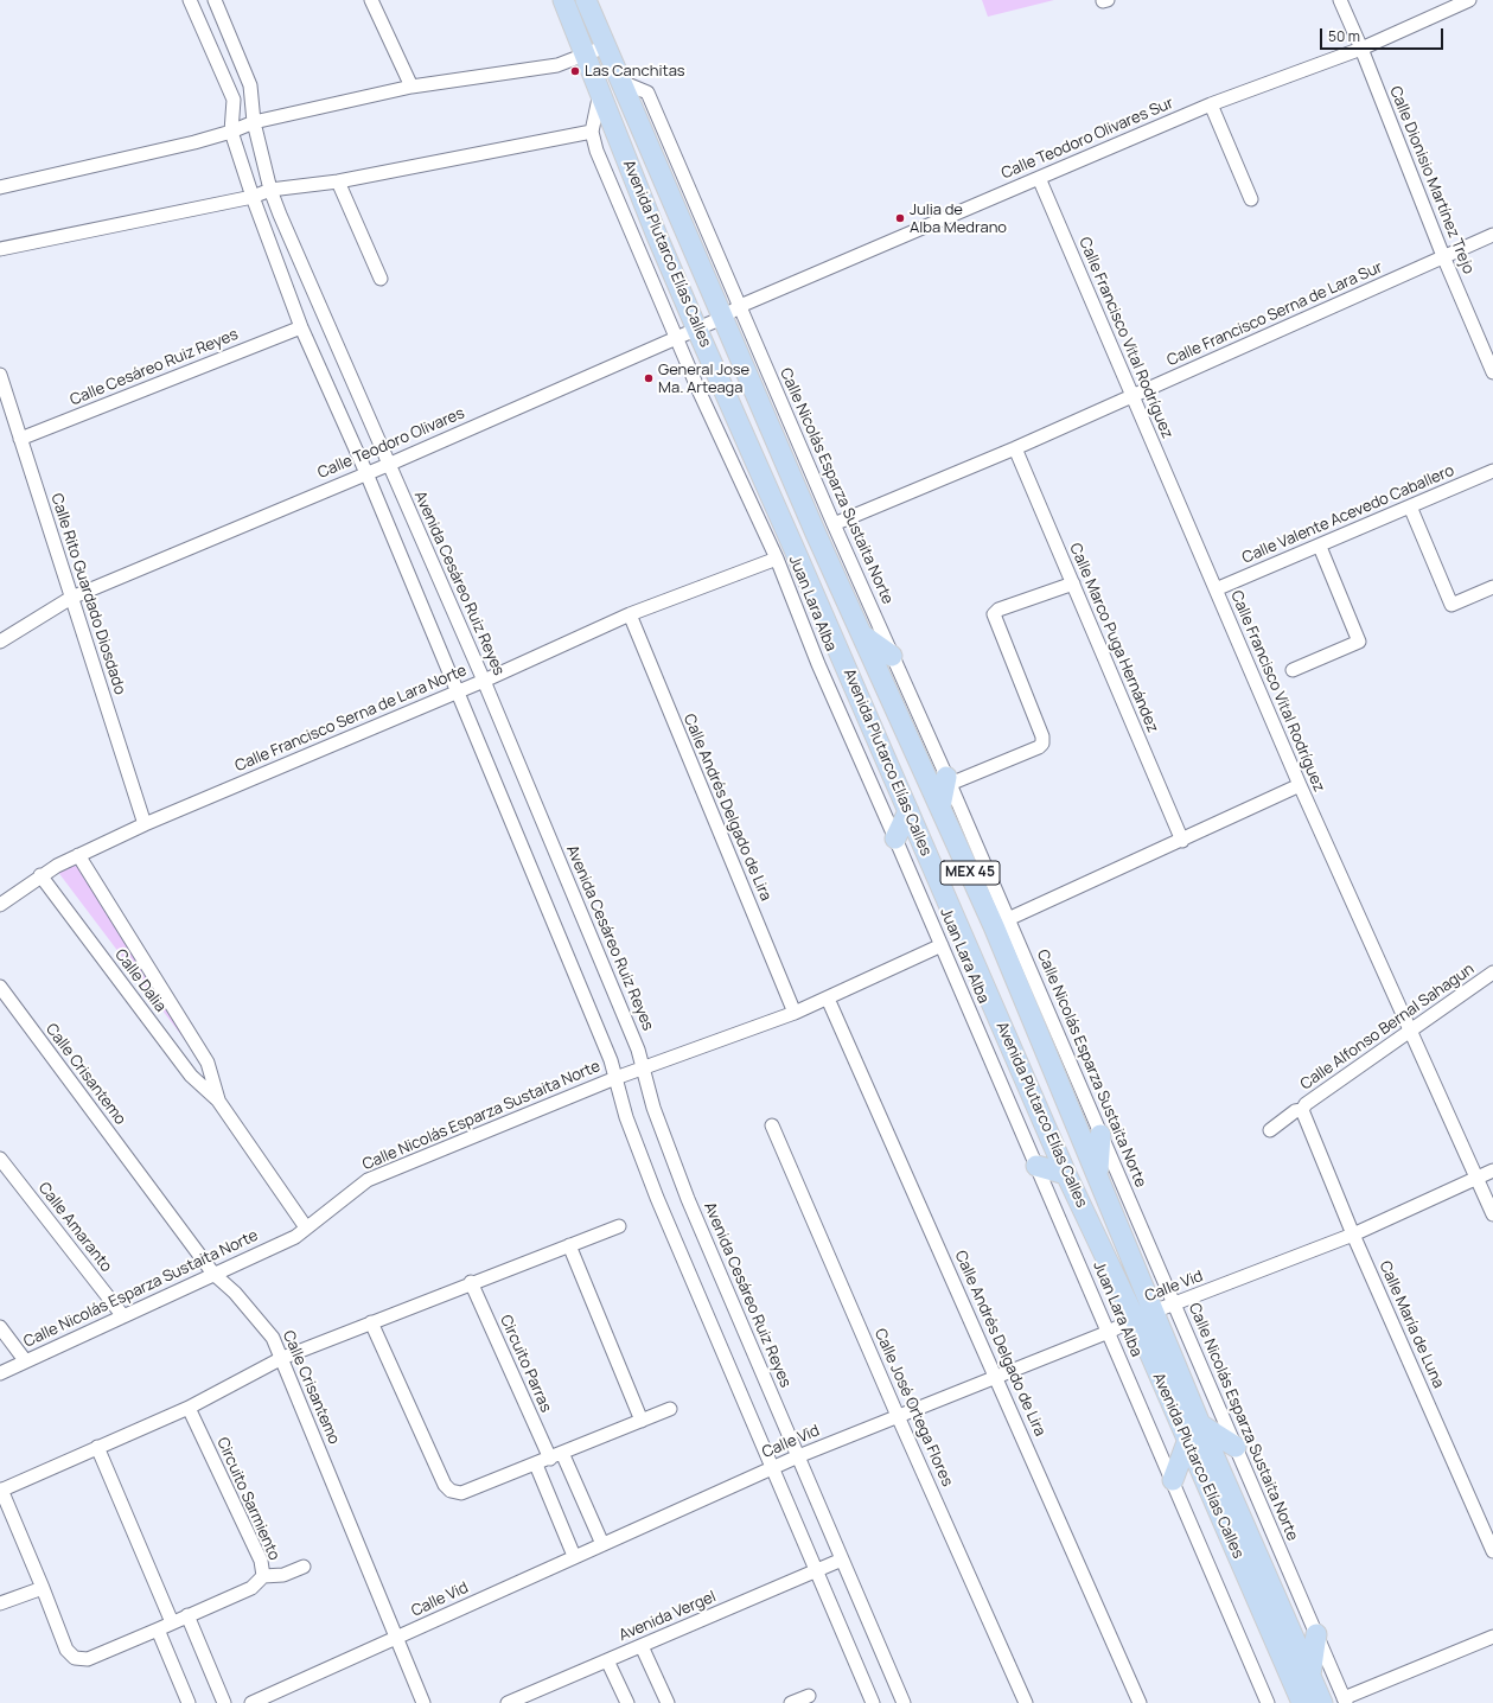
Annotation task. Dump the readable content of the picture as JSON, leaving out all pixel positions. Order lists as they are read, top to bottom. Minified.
{"streets":{"main road":["Avenida Plutarco Elías Calles","MEX 45"],"street":["Calle Teodoro Olivares Sur","Calle Dionisio Martínez Trejo","Calle Francisco Serna de Lara Sur","Calle Francisco Vital Rodríguez","Calle Cesáreo Ruiz Reyes","Calle Teodoro Olivares","Calle Nicolás Esparza Sustaita Norte","Calle Valente Acevedo Caballero","Avenida Cesáreo Ruiz Reyes","Calle Rito Guardado Diosdado","Juan Lara Alba","Calle Marco Puga Hernández","Calle Francisco Serna de Lara Norte","Calle Andrés Delgado de Lira","Calle Dalia","Calle Alfonso Bernal Sahagun","Calle Crisantemo","Calle Amaranto","Calle Vid","Calle María de Luna","Circuito Parras","Calle José Ortega Flores","Circuito Sarmiento","Avenida Vergel"]},"crossings":[["Calle Teodoro Olivares Sur","Calle Dionisio Martínez Trejo"],["Calle Teodoro Olivares Sur","Avenida Plutarco Elías Calles"],["Calle Teodoro Olivares Sur","Calle Francisco Vital Rodríguez"],["Calle Teodoro Olivares Sur","Calle Teodoro Olivares"],["Calle Teodoro Olivares Sur","Calle Nicolás Esparza Sustaita Norte"],["Calle Dionisio Martínez Trejo","Calle Francisco Serna de Lara Sur"],["Avenida Plutarco Elías Calles","Calle Teodoro Olivares"],["Avenida Plutarco Elías Calles","Calle Nicolás Esparza Sustaita Norte"],["Avenida Plutarco Elías Calles","Juan Lara Alba"],["Avenida Plutarco Elías Calles","Calle Vid"],["Calle Francisco Serna de Lara Sur","Calle Francisco Vital Rodríguez"],["Calle Francisco Serna de Lara Sur","Calle Nicolás Esparza Sustaita Norte"],["Calle Francisco Serna de Lara Sur","Calle Marco Puga Hernández"],["Calle Francisco Vital Rodríguez","Calle Valente Acevedo Caballero"],["Calle Francisco Vital Rodríguez","Calle Alfonso Bernal Sahagun"],["Calle Francisco Vital Rodríguez","Calle Vid"],["Calle Cesáreo Ruiz Reyes","Calle Rito Guardado Diosdado"],["Calle Teodoro Olivares","Avenida Cesáreo Ruiz Reyes"],["Calle Teodoro Olivares","Calle Rito Guardado Diosdado"],["Calle Teodoro Olivares","Juan Lara Alba"],["Calle Nicolás Esparza Sustaita Norte","Avenida Cesáreo Ruiz Reyes"],["Calle Nicolás Esparza Sustaita Norte","Juan Lara Alba"],["Calle Nicolás Esparza Sustaita Norte","Calle Andrés Delgado de Lira"],["Calle Nicolás Esparza Sustaita Norte","Calle Dalia"],["Calle Nicolás Esparza Sustaita Norte","Calle Crisantemo"],["Calle Nicolás Esparza Sustaita Norte","Calle Amaranto"],["Calle Nicolás Esparza Sustaita Norte","Calle Vid"],["Avenida Cesáreo Ruiz Reyes","Calle Francisco Serna de Lara Norte"],["Avenida Cesáreo Ruiz Reyes","Calle Vid"],["Avenida Cesáreo Ruiz Reyes","Avenida Vergel"],["Calle Rito Guardado Diosdado","Calle Francisco Serna de Lara Norte"],["Juan Lara Alba","Calle Francisco Serna de Lara Norte"],["Juan Lara Alba","Calle Vid"],["Calle Francisco Serna de Lara Norte","Calle Andrés Delgado de Lira"],["Calle Francisco Serna de Lara Norte","Calle Dalia"],["Calle Andrés Delgado de Lira","Calle Vid"],["Calle Alfonso Bernal Sahagun","Calle María de Luna"],["Calle Crisantemo","Calle Vid"],["Calle Crisantemo","Circuito Sarmiento"],["Calle Vid","Calle María de Luna"],["Calle Vid","Circuito Parras"],["Calle Vid","Calle José Ortega Flores"]],"places":["Las Canchitas","Julia de Alba Medrano","General Jose Ma. Arteaga"],"scale_bar":"50 m"}
